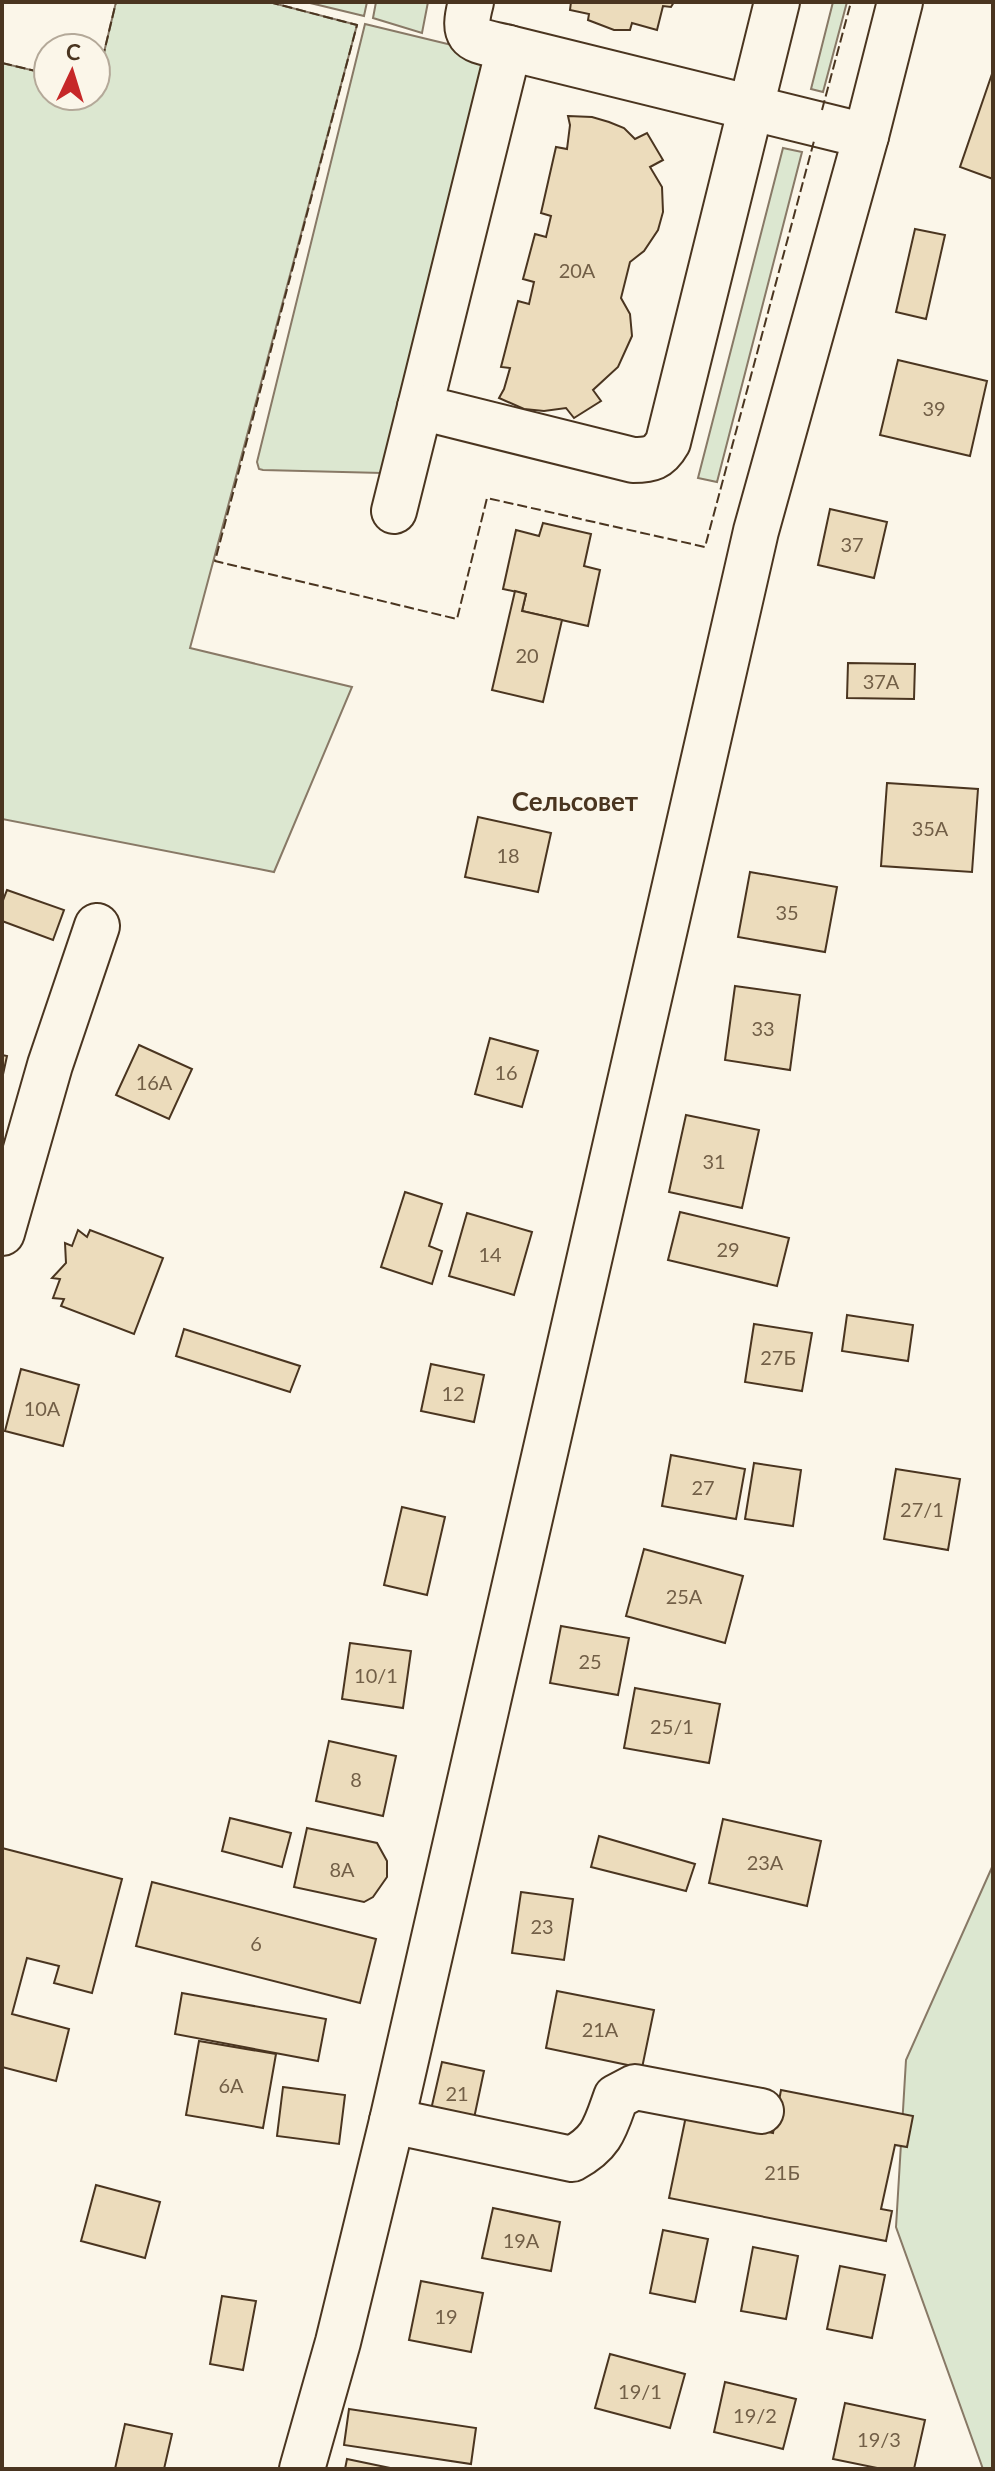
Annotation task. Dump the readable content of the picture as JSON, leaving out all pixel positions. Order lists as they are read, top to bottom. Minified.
{"districts":["Сельсовет"],"house_numbers":["20А","39","37","20","37А","35А","18","35","33","16","16А","31","29","14","27Б","12","10А","27","27/1","25А","25","10/1","25/1","8","23А","8А","23","6","21А","6А","21","21Б","19А","19","19/1","19/2","19/3"],"north":"top"}
